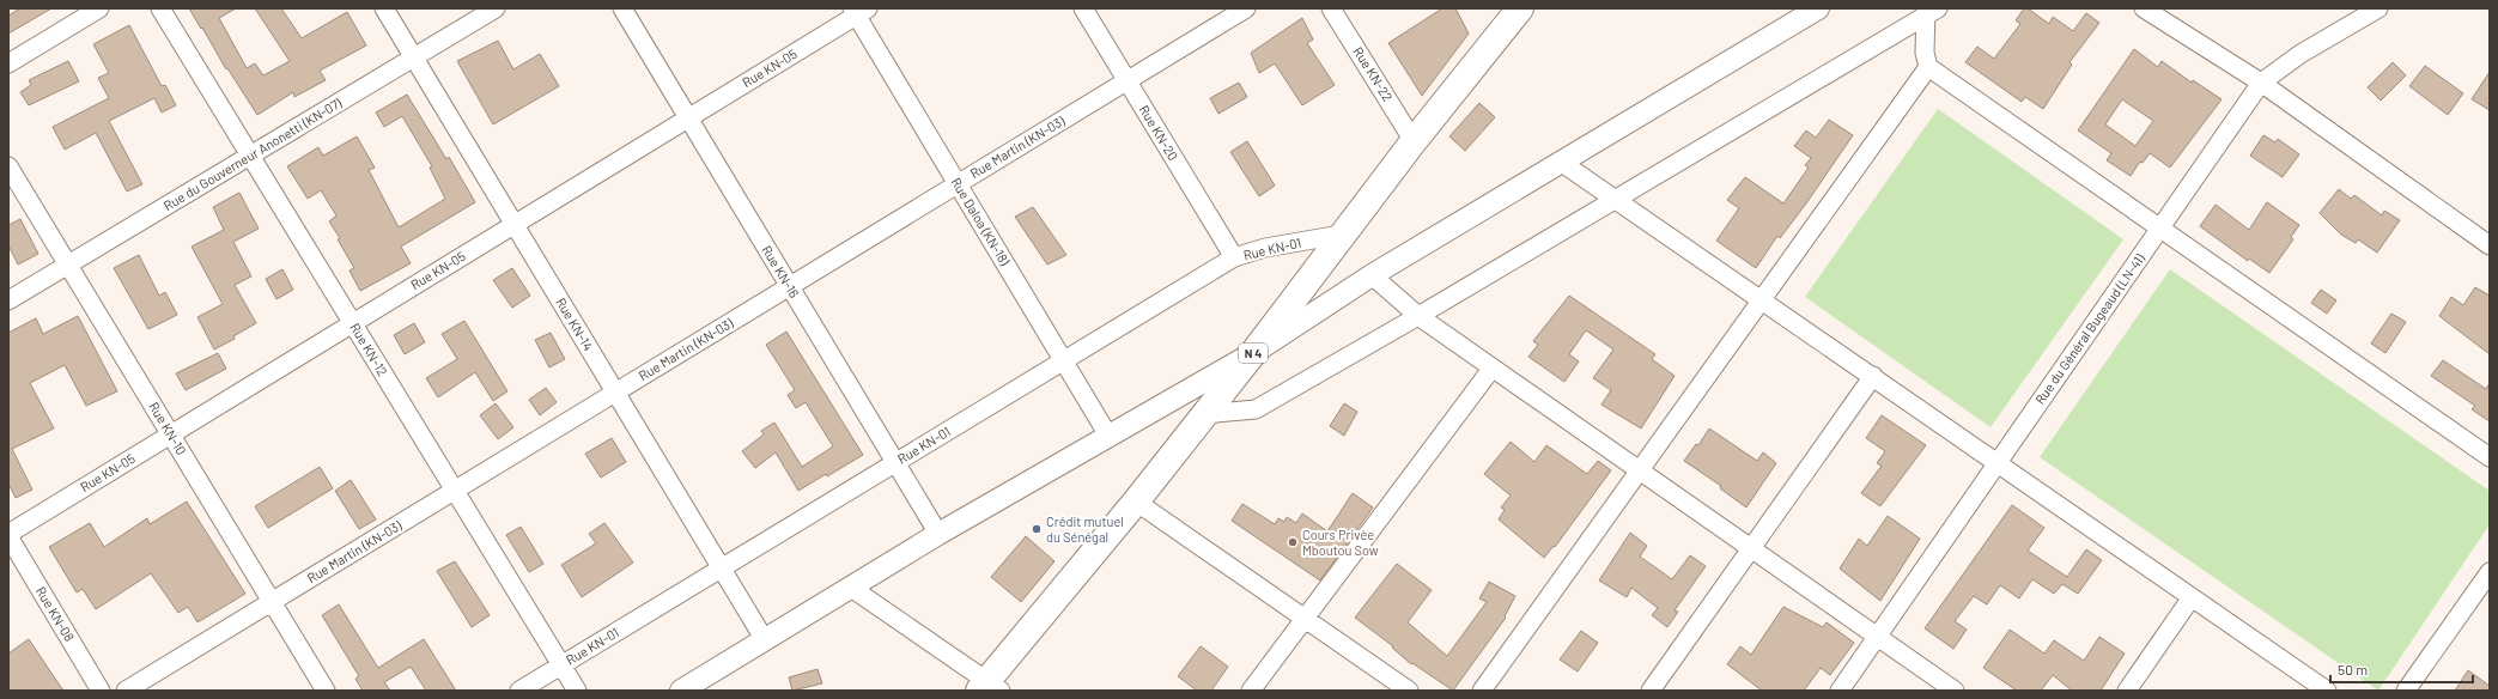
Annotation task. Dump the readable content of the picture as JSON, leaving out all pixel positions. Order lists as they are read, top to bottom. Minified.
{"streets":{"main road":["N 4"],"street":["Rue KN-05","Rue KN-22","Rue KN-20","Rue Martin (KN-03)","Rue du Gouverneur Anonetti (KN-07)","Rue Daloa (KN-18)","Rue KN-01","Rue KN-16","Rue KN-14","Rue du Général Bugeaud (LN-41)","Rue KN-12","Rue KN-10","Rue KN-08"]},"crossings":[["Rue KN-05","Rue Daloa (KN-18)"],["Rue KN-05","Rue KN-16"],["Rue KN-05","Rue KN-14"],["Rue KN-05","Rue KN-12"],["Rue KN-05","Rue KN-10"],["Rue KN-05","Rue KN-08"],["Rue KN-22","N 4"],["Rue KN-20","Rue Martin (KN-03)"],["Rue KN-20","Rue KN-01"],["Rue Martin (KN-03)","Rue Daloa (KN-18)"],["Rue Martin (KN-03)","Rue KN-16"],["Rue Martin (KN-03)","Rue KN-14"],["Rue Martin (KN-03)","Rue KN-12"],["Rue Martin (KN-03)","Rue KN-10"],["Rue du Gouverneur Anonetti (KN-07)","Rue KN-14"],["Rue du Gouverneur Anonetti (KN-07)","Rue KN-12"],["Rue du Gouverneur Anonetti (KN-07)","Rue KN-10"],["Rue Daloa (KN-18)","Rue KN-01"],["Rue KN-01","Rue KN-16"],["Rue KN-01","Rue KN-14"],["Rue KN-01","Rue KN-12"],["Rue KN-01","N 4"]],"places":["Crédit mutuel du Sénégal","Cours Privèe Mboutou Sow"],"scale_bar":"50 m"}
